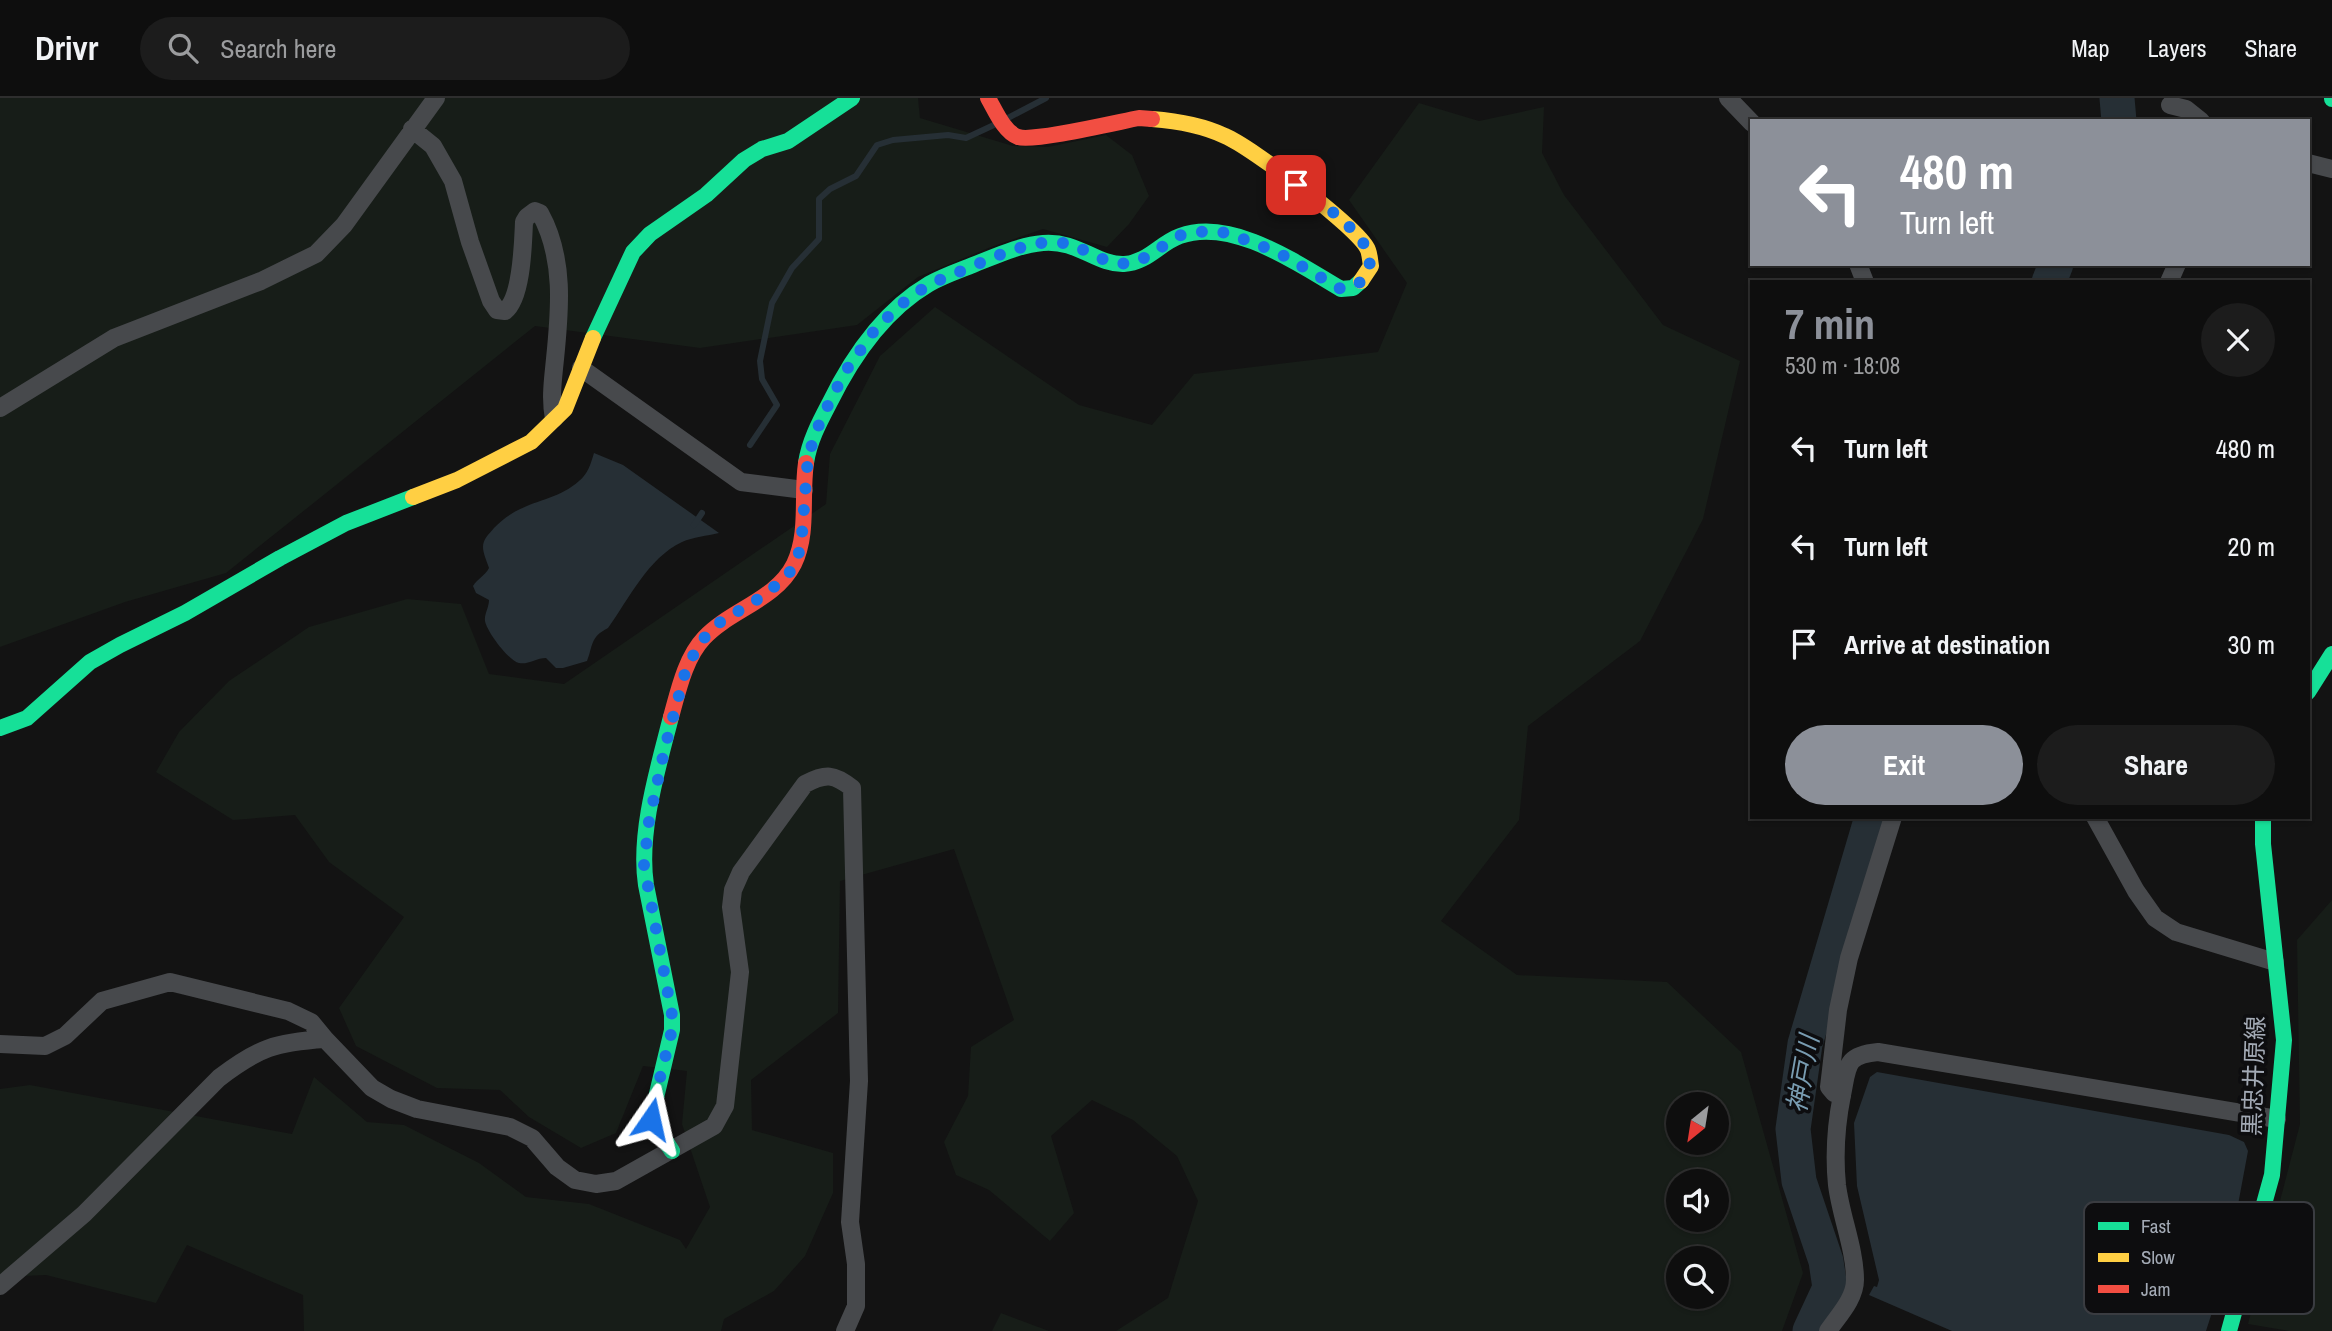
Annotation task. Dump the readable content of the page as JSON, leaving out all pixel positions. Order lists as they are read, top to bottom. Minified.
{"streets":{"street":["黒忠井原線"]},"water":["神戸川"],"legend":["Fast","Slow","Jam"],"north":"bottom left","page":{"header":"Drivr","search":"Search here","nav":["Map","Layers","Share"],"turn":["480 m","Turn left"],"heading":["7 min","530 m · 18:08"],"list":[{"name":"Turn left","value":"480 m"},{"name":"Turn left","value":"20 m"},{"name":"Arrive at destination","value":"30 m"}],"buttons":["Exit","Share"]}}
